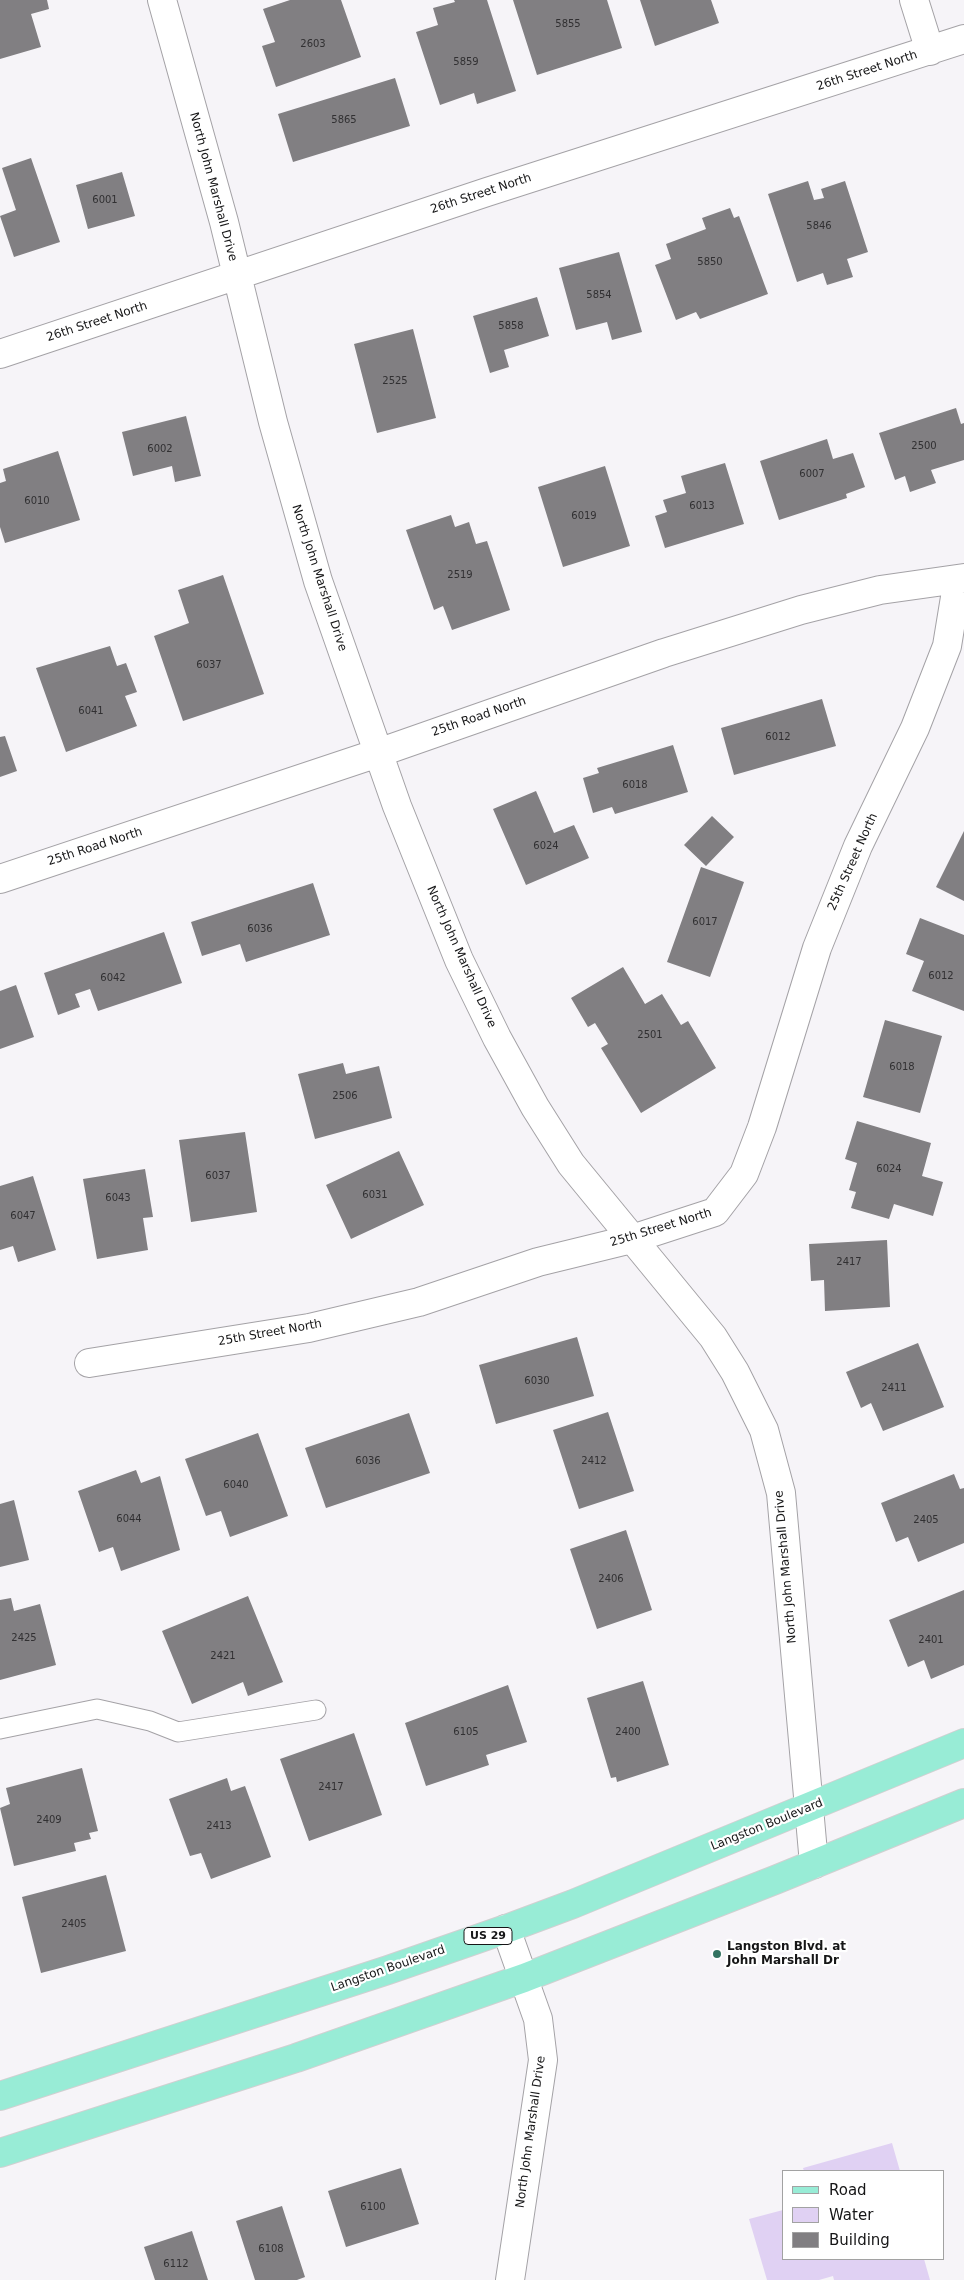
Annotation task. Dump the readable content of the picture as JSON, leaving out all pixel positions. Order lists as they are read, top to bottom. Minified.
{"streets":{"main road":["Langston Boulevard","US 29"],"street":["26th Street North","North John Marshall Drive","25th Road North","25th Street North"]},"crossings":[["26th Street North","North John Marshall Drive"],["North John Marshall Drive","25th Road North"],["North John Marshall Drive","25th Street North"],["North John Marshall Drive","Langston Boulevard"],["25th Road North","25th Street North"]],"places":["Langston Blvd. at John Marshall Dr"],"house_numbers":["5855","2603","5859","5865","6001","5846","5850","5854","5858","2525","2500","6002","6007","6010","6013","6019","2519","6037","6041","6012","6018","6024","6017","6036","6012","6042","2501","6018","2506","6024","6037","6031","6043","6047","2417","6030","2411","6036","2412","6040","6044","2405","2406","2425","2401","2421","6105","2400","2417","2409","2413","2405","6100","6108","6112"],"legend":["Road","Water","Building"]}
